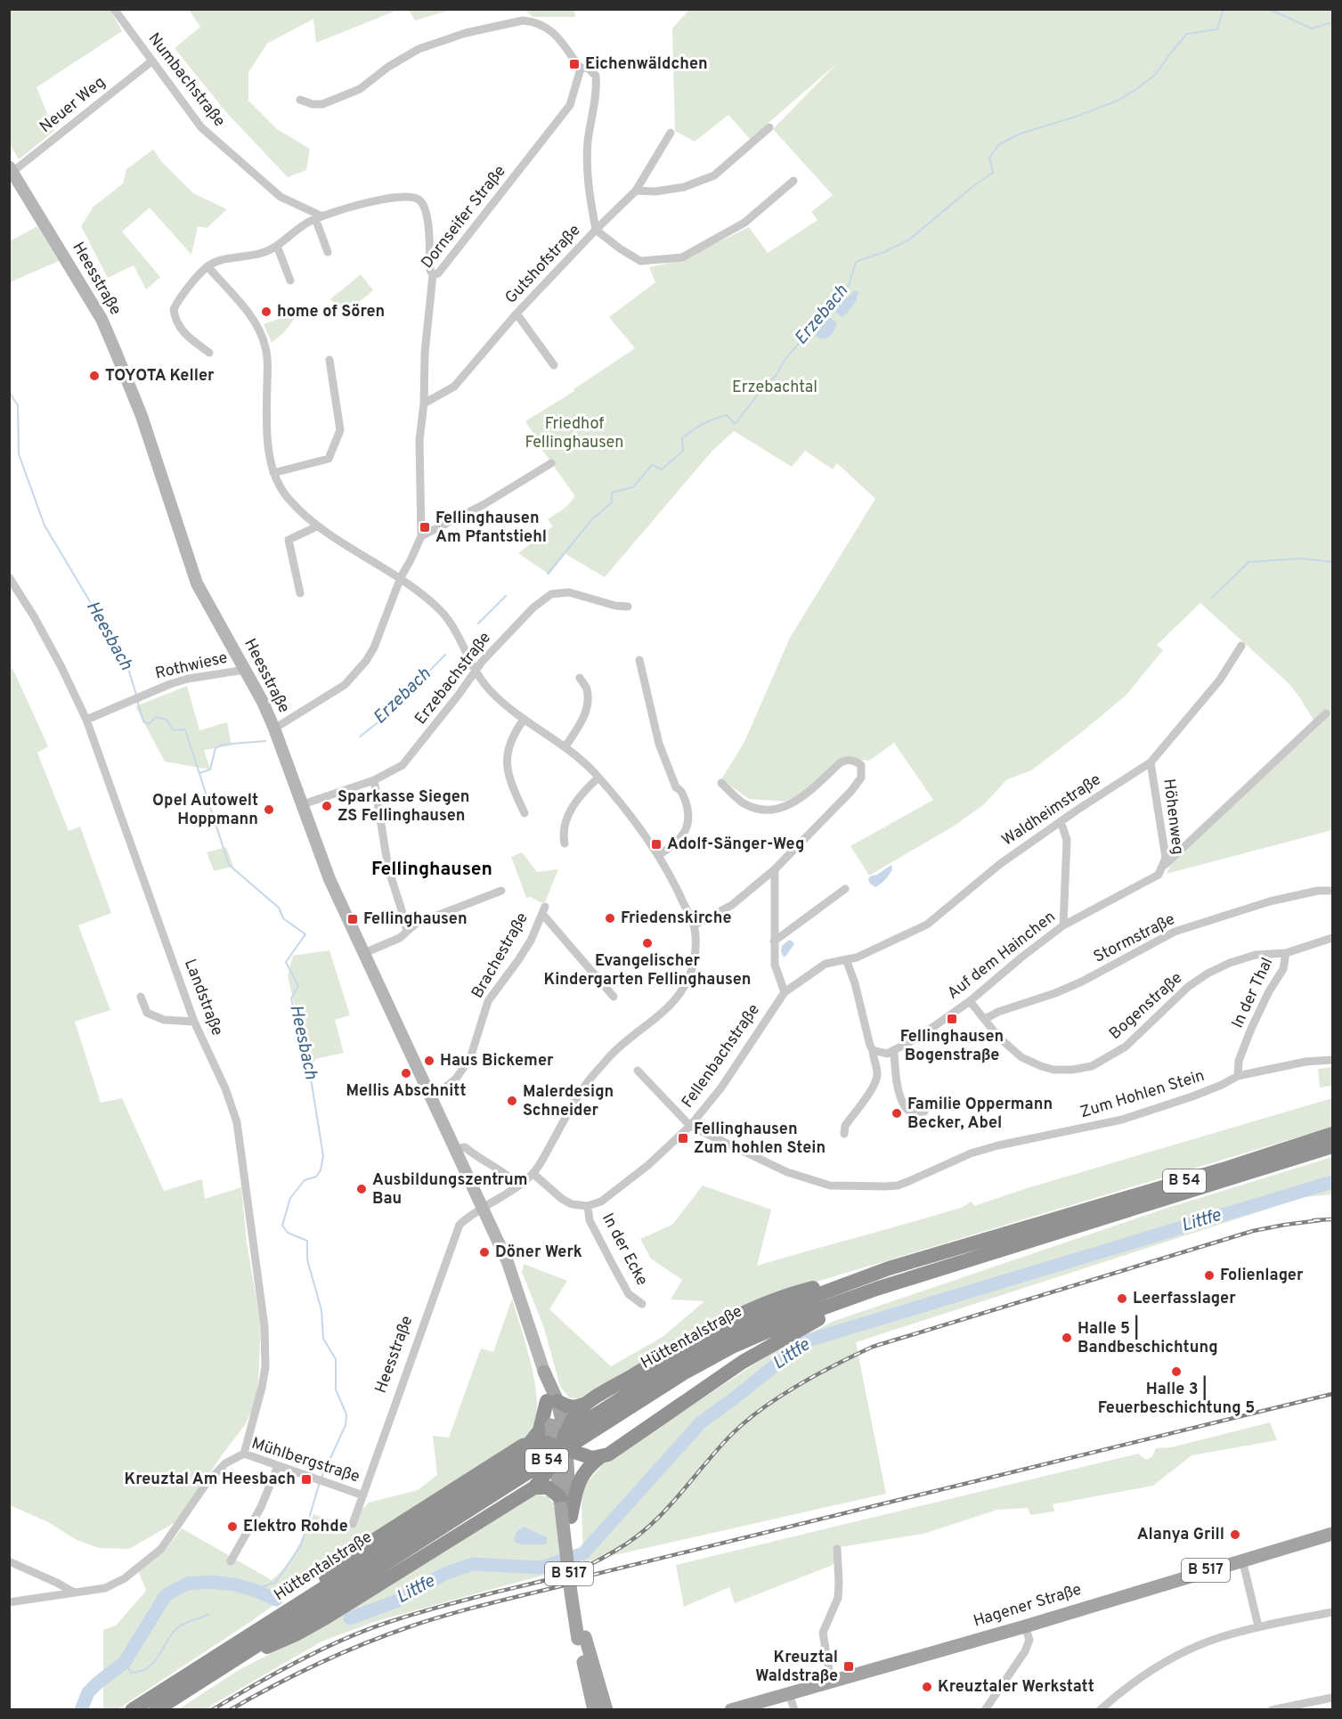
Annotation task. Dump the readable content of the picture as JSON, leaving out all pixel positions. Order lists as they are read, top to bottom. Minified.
{"streets":{"highway":["B 54","Hüttentalstraße"],"main road":["Heesstraße","B 517","Hagener Straße"],"street":["Numbachstraße","Neuer Weg","Dornseifer Straße","Gutshofstraße","Rothwiese","Erzebachstraße","Waldheimstraße","Höhenweg","Stormstraße","Brachestraße","Auf dem Hainchen","In der Thal","Landstraße","Bogenstraße","Fellenbachstraße","Zum Hohlen Stein","In der Ecke","Mühlbergstraße"]},"crossings":[["Numbachstraße","Neuer Weg"],["Neuer Weg","Heesstraße"],["Dornseifer Straße","Gutshofstraße"],["Dornseifer Straße","Heesstraße"],["Heesstraße","Rothwiese"],["Heesstraße","Erzebachstraße"],["Heesstraße","Brachestraße"],["Heesstraße","Mühlbergstraße"],["Rothwiese","Landstraße"],["Waldheimstraße","Höhenweg"],["Höhenweg","Auf dem Hainchen"],["Stormstraße","Bogenstraße"],["Auf dem Hainchen","Bogenstraße"],["In der Thal","Bogenstraße"],["In der Thal","Zum Hohlen Stein"],["Landstraße","Mühlbergstraße"],["Fellenbachstraße","Zum Hohlen Stein"],["Fellenbachstraße","In der Ecke"]],"districts":["Fellinghausen"],"water":["Erzebach","Heesbach","Littfe"],"parks":["Erzebachtal","Friedhof Fellinghausen"],"places":{"transit":["Eichenwäldchen","Fellinghausen Am Pfantstiehl","Adolf-Sänger-Weg","Fellinghausen","Fellinghausen Bogenstraße","Fellinghausen Zum hohlen Stein","Kreuztal Am Heesbach","Kreuztal Waldstraße"],"other":["home of Sören","TOYOTA Keller","Sparkasse Siegen ZS Fellinghausen","Opel Autowelt Hoppmann","Friedenskirche","Evangelischer Kindergarten Fellinghausen","Haus Bickemer","Mellis Abschnitt","Malerdesign Schneider","Familie Oppermann Becker, Abel","Ausbildungszentrum Bau","Döner Werk","Folienlager","Leerfasslager","Halle 5 | Bandbeschichtung","Halle 3 | Feuerbeschichtung 5","Elektro Rohde","Alanya Grill","Kreuztaler Werkstatt"]}}
